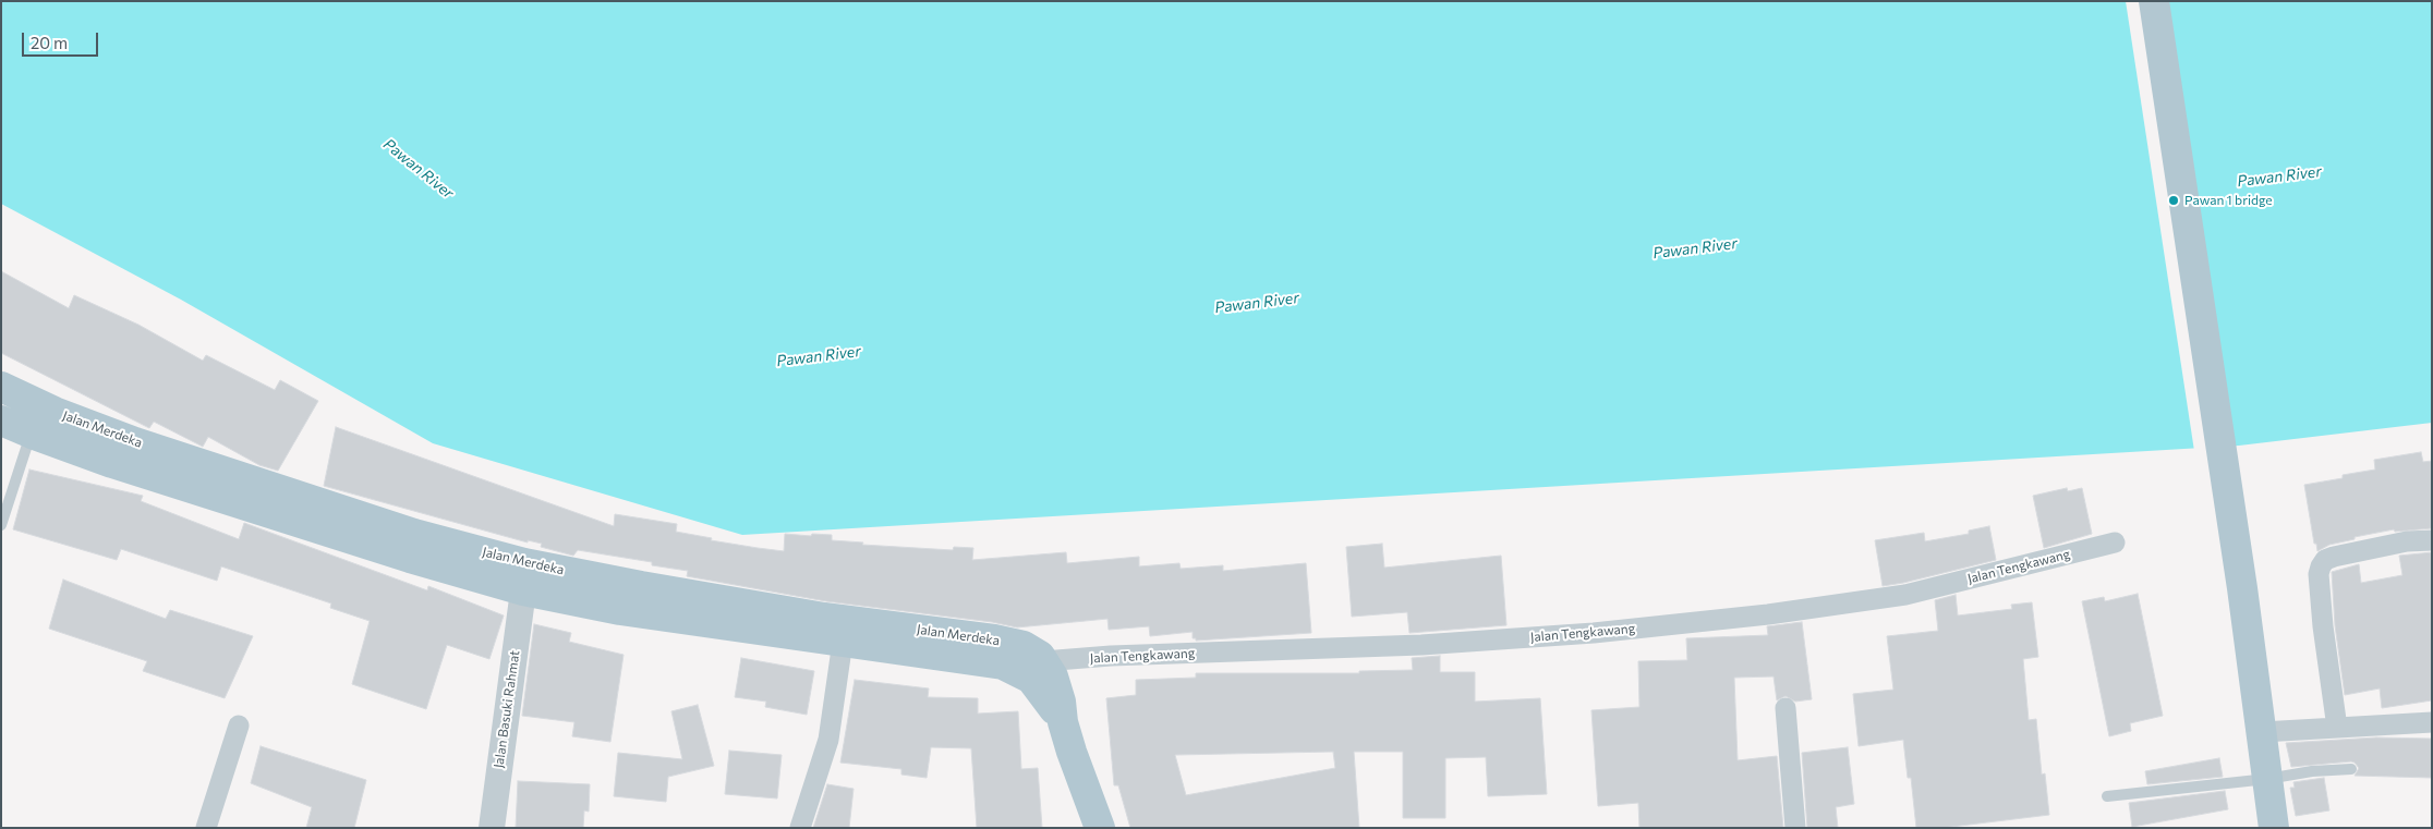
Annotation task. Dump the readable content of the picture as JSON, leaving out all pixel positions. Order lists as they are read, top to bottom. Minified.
{"streets":{"main road":["Jalan Merdeka"],"street":["Jalan Tengkawang","Jalan Basuki Rahmat"]},"crossings":[["Jalan Merdeka","Jalan Tengkawang"],["Jalan Merdeka","Jalan Basuki Rahmat"]],"water":["Pawan River"],"places":["Pawan 1 bridge"],"scale_bar":"20 m"}
